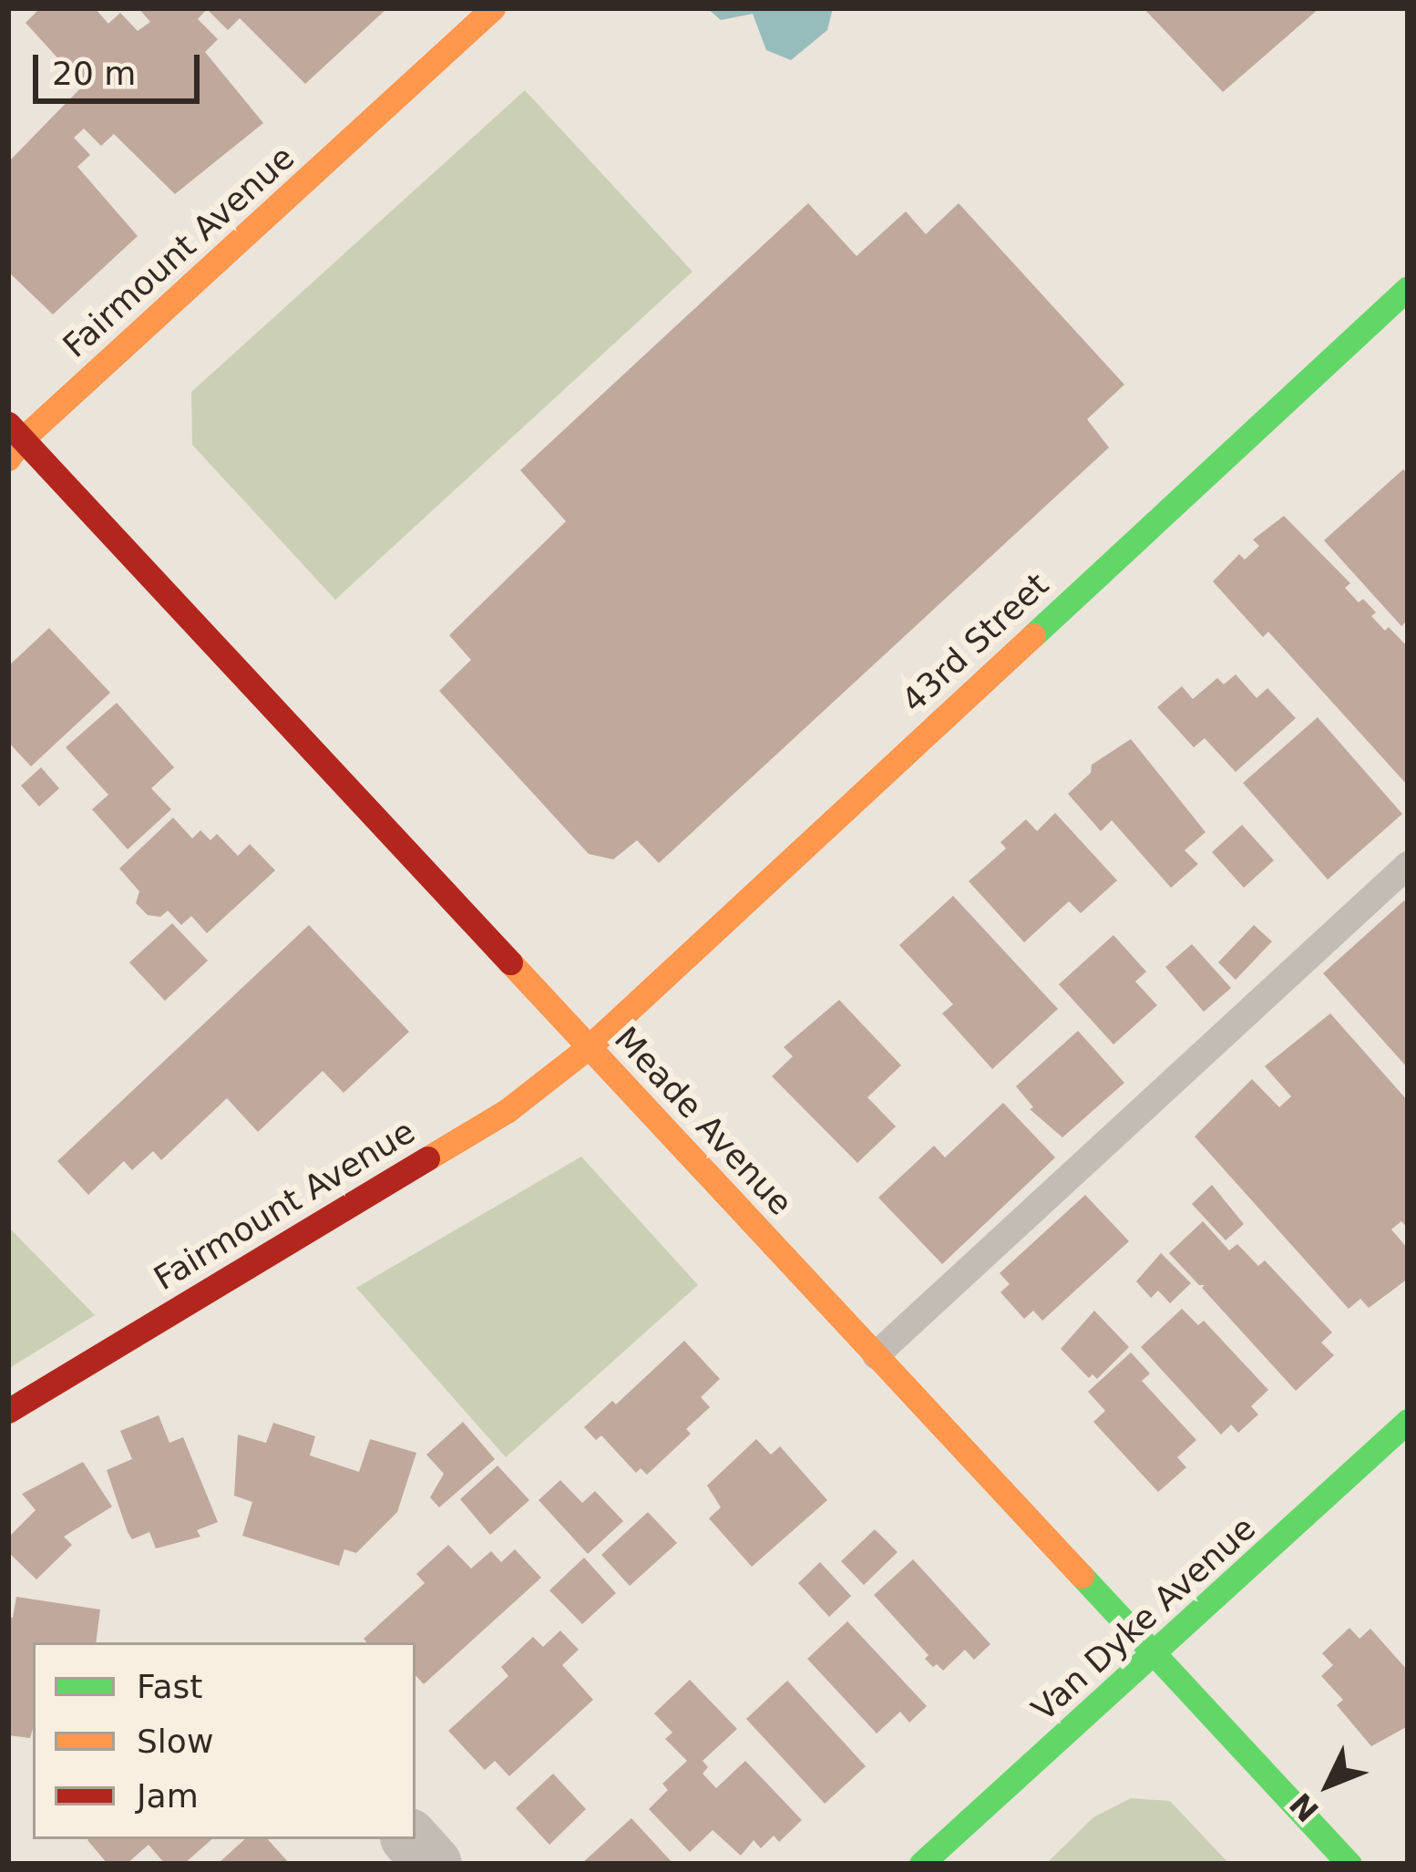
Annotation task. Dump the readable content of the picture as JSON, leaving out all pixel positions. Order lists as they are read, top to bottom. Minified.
{"streets":{"main road":["Fairmount Avenue","43rd Street","Meade Avenue","Van Dyke Avenue"]},"crossings":[["Fairmount Avenue","43rd Street"],["Fairmount Avenue","Meade Avenue"],["43rd Street","Meade Avenue"],["Meade Avenue","Van Dyke Avenue"]],"legend":["Fast","Slow","Jam"],"scale_bar":"20 m","north":"bottom left"}
